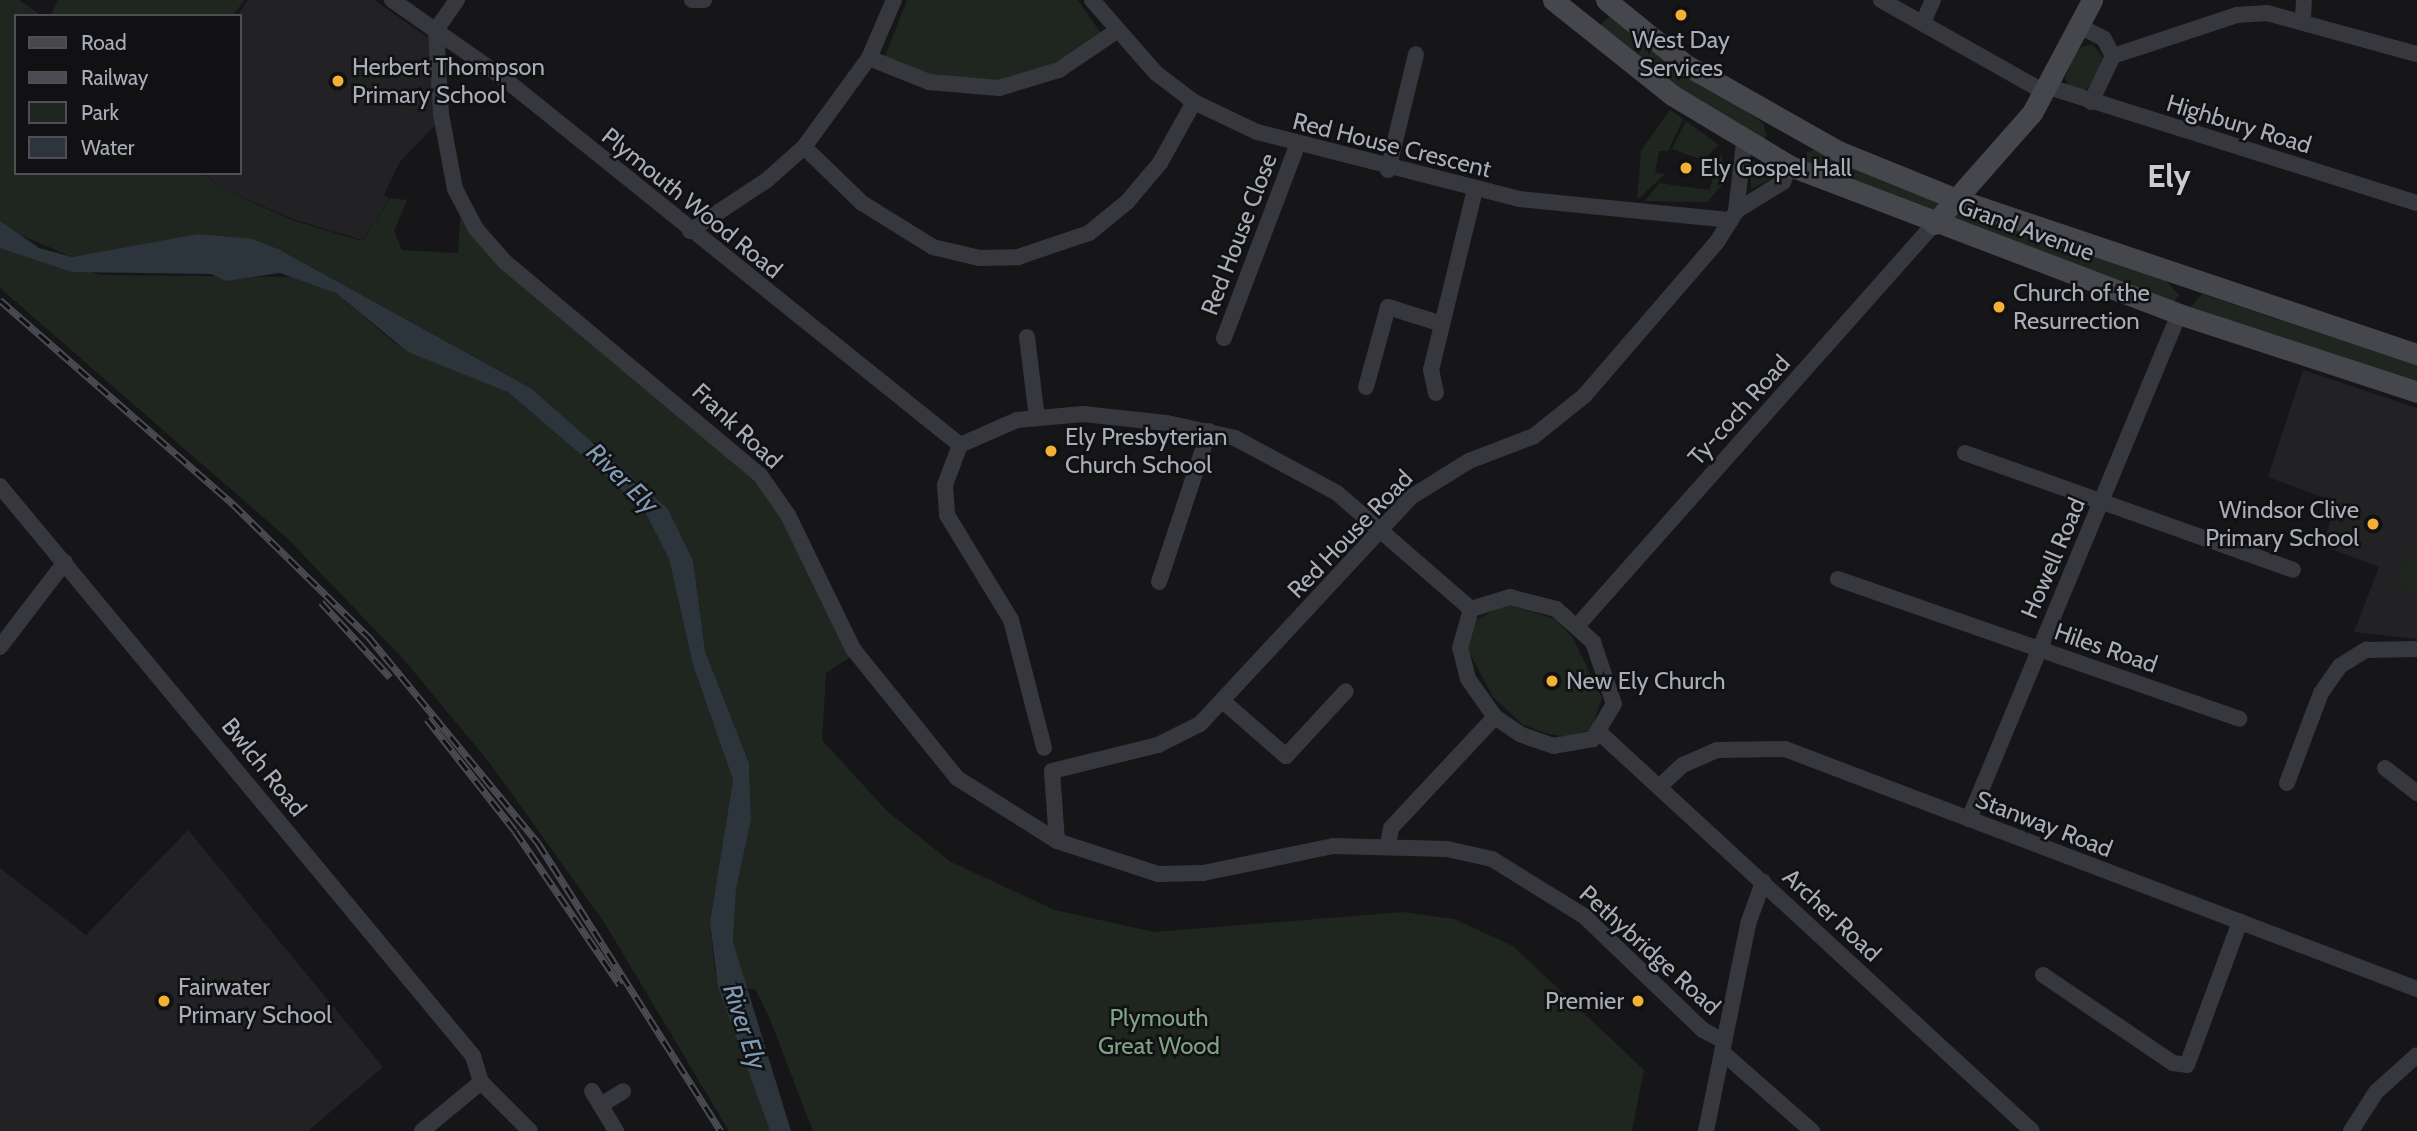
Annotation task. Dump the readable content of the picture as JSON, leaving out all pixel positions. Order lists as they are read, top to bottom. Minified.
{"streets":{"street":["Highbury Road","Red House Crescent","Plymouth Wood Road","Grand Avenue","Red House Close","Ty-coch Road","Frank Road","Red House Road","Howell Road","Hiles Road","Bwlch Road","Stanway Road","Archer Road","Pethybridge Road"]},"crossings":[["Red House Crescent","Red House Close"],["Red House Crescent","Red House Road"],["Plymouth Wood Road","Frank Road"],["Grand Avenue","Ty-coch Road"],["Grand Avenue","Red House Road"],["Grand Avenue","Howell Road"],["Ty-coch Road","Archer Road"],["Frank Road","Red House Road"],["Frank Road","Pethybridge Road"],["Red House Road","Pethybridge Road"],["Howell Road","Hiles Road"],["Howell Road","Stanway Road"],["Stanway Road","Archer Road"]],"districts":["Ely"],"water":["River Ely"],"parks":["Plymouth Great Wood"],"places":["West Day Services","Herbert Thompson Primary School","Ely Gospel Hall","Church of the Resurrection","Ely Presbyterian Church School","Windsor Clive Primary School","New Ely Church","Fairwater Primary School","Premier"],"legend":["Road","Railway","Park","Water"]}
